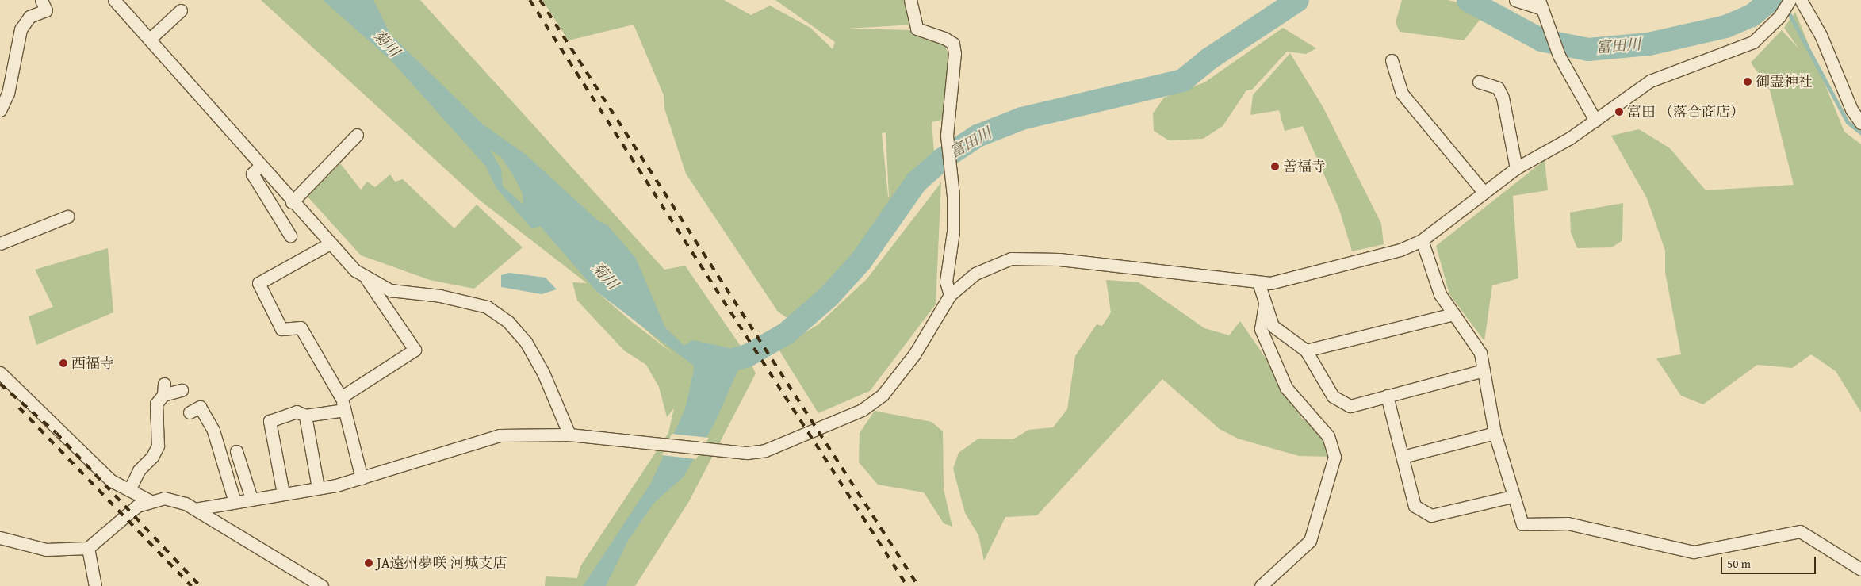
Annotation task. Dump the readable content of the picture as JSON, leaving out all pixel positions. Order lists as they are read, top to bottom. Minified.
{"water":["菊川","富田川"],"places":["御霊神社","富田 （落合商店）","善福寺","西福寺","JA遠州夢咲 河城支店"],"scale_bar":"50 m"}
